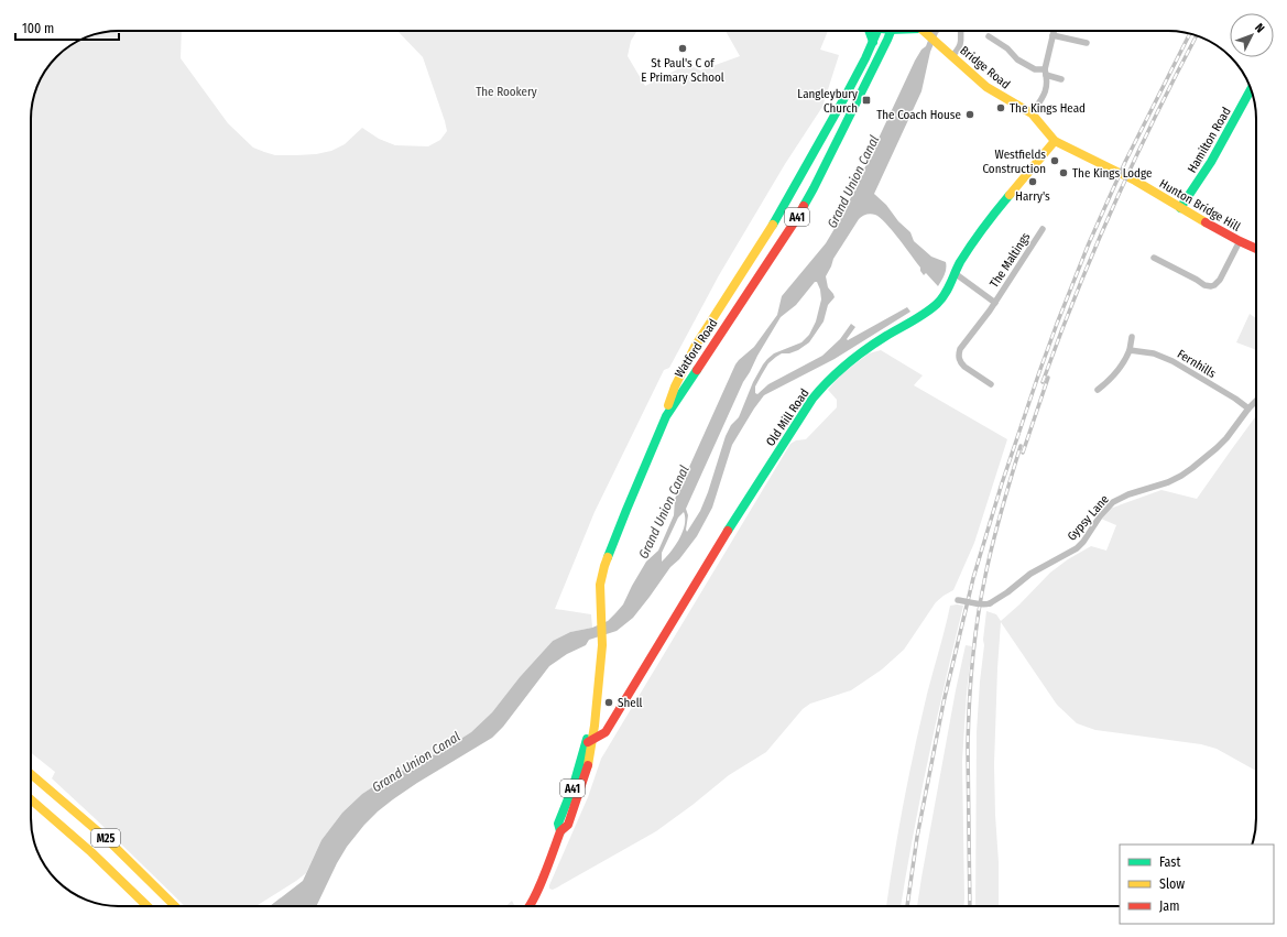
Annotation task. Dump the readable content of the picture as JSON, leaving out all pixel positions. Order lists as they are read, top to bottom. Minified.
{"streets":{"main road":["Bridge Road","Hamilton Road","Hunton Bridge Hill","A41","Watford Road","Old Mill Road","M25"],"street":["The Maltings","Fernhills","Gypsy Lane"]},"crossings":[["Bridge Road","Hunton Bridge Hill"],["Bridge Road","Old Mill Road"],["Hamilton Road","Hunton Bridge Hill"],["Hunton Bridge Hill","Old Mill Road"],["A41","Watford Road"],["A41","Old Mill Road"],["The Maltings","Old Mill Road"],["Watford Road","Old Mill Road"],["Fernhills","Gypsy Lane"]],"water":["Grand Union Canal"],"parks":["The Rookery"],"places":{"other":["St Paul's C of E Primary School","The Kings Head","The Coach House","Westfields Construction","The Kings Lodge","Harry's","Shell"],"transit":["Langleybury Church"]},"legend":["Fast","Slow","Jam"],"scale_bar":"100 m","north":"top right"}
